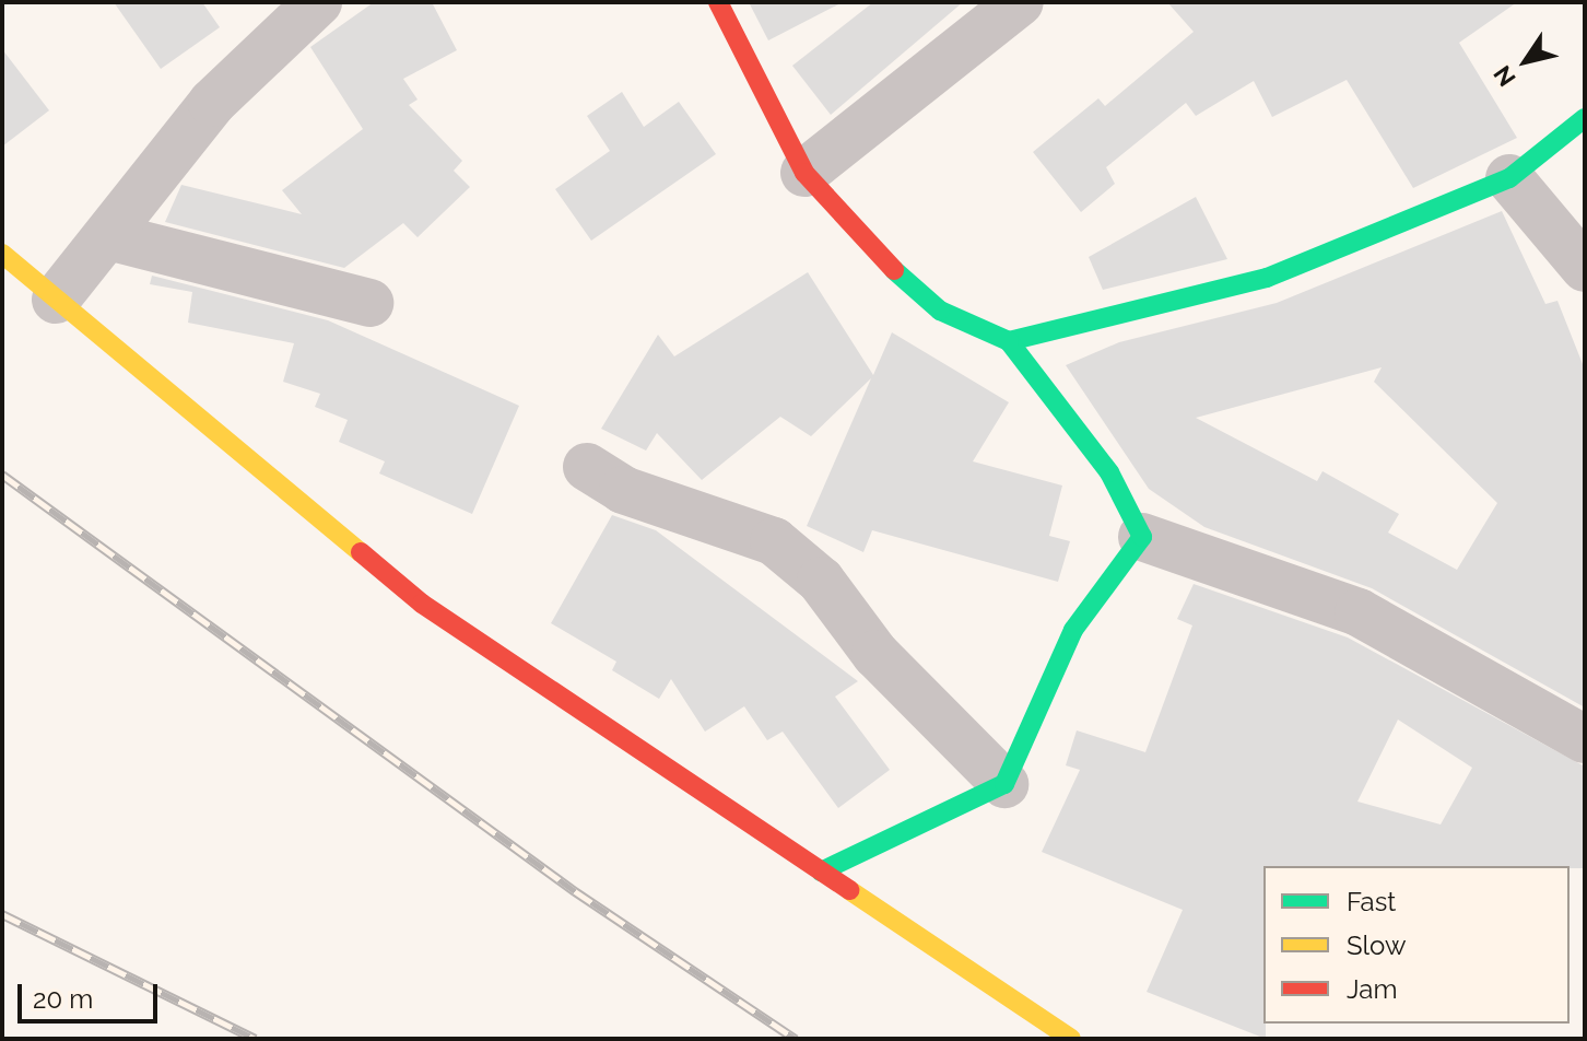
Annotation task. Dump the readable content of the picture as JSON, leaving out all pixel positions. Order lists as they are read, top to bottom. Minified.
{"legend":["Fast","Slow","Jam"],"scale_bar":"20 m","north":"bottom left"}
